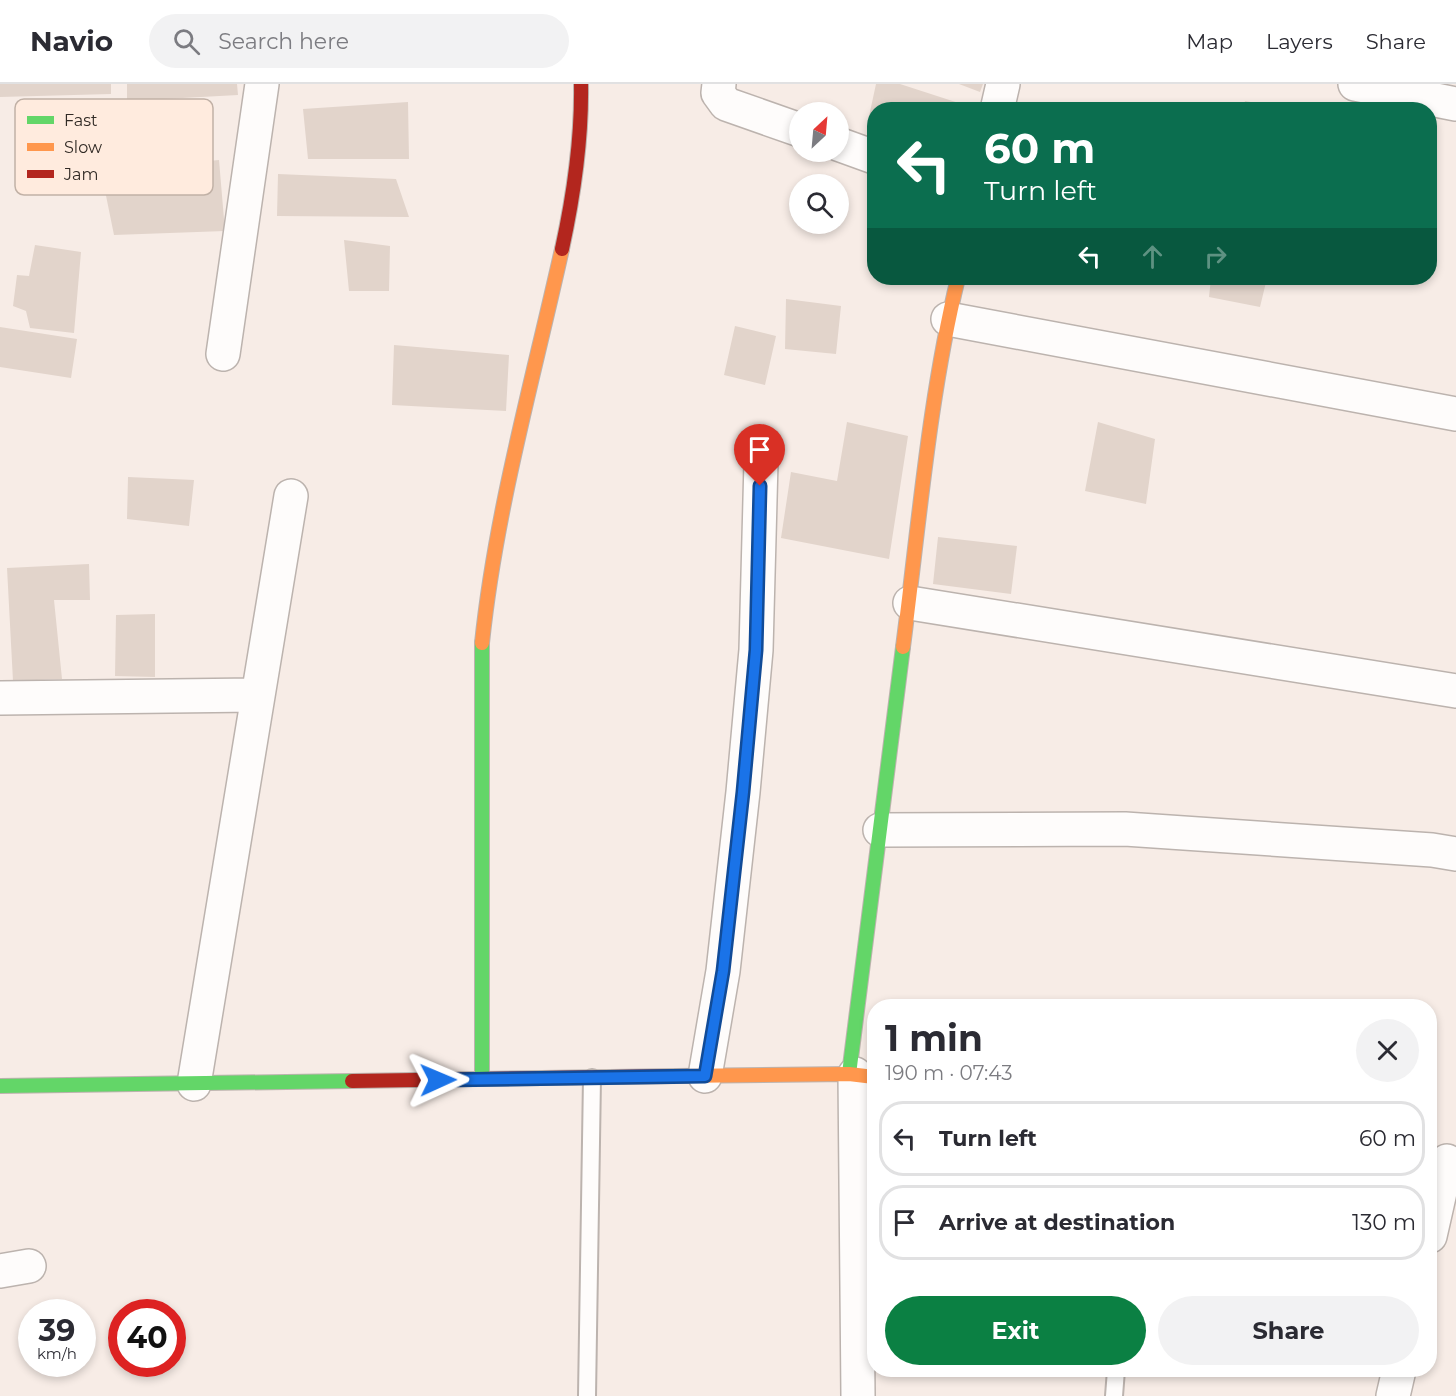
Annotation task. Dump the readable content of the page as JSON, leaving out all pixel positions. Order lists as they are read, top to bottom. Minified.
{"legend":["Fast","Slow","Jam"],"north":"top right","page":{"header":"Navio","search":"Search here","nav":["Map","Layers","Share"],"turn":["60 m","Turn left"],"heading":["1 min","190 m · 07:43"],"list":[{"name":"Turn left","value":"60 m"},{"name":"Arrive at destination","value":"130 m"}],"buttons":["Exit","Share"],"speed":"39 km/h","limit":"40"}}
